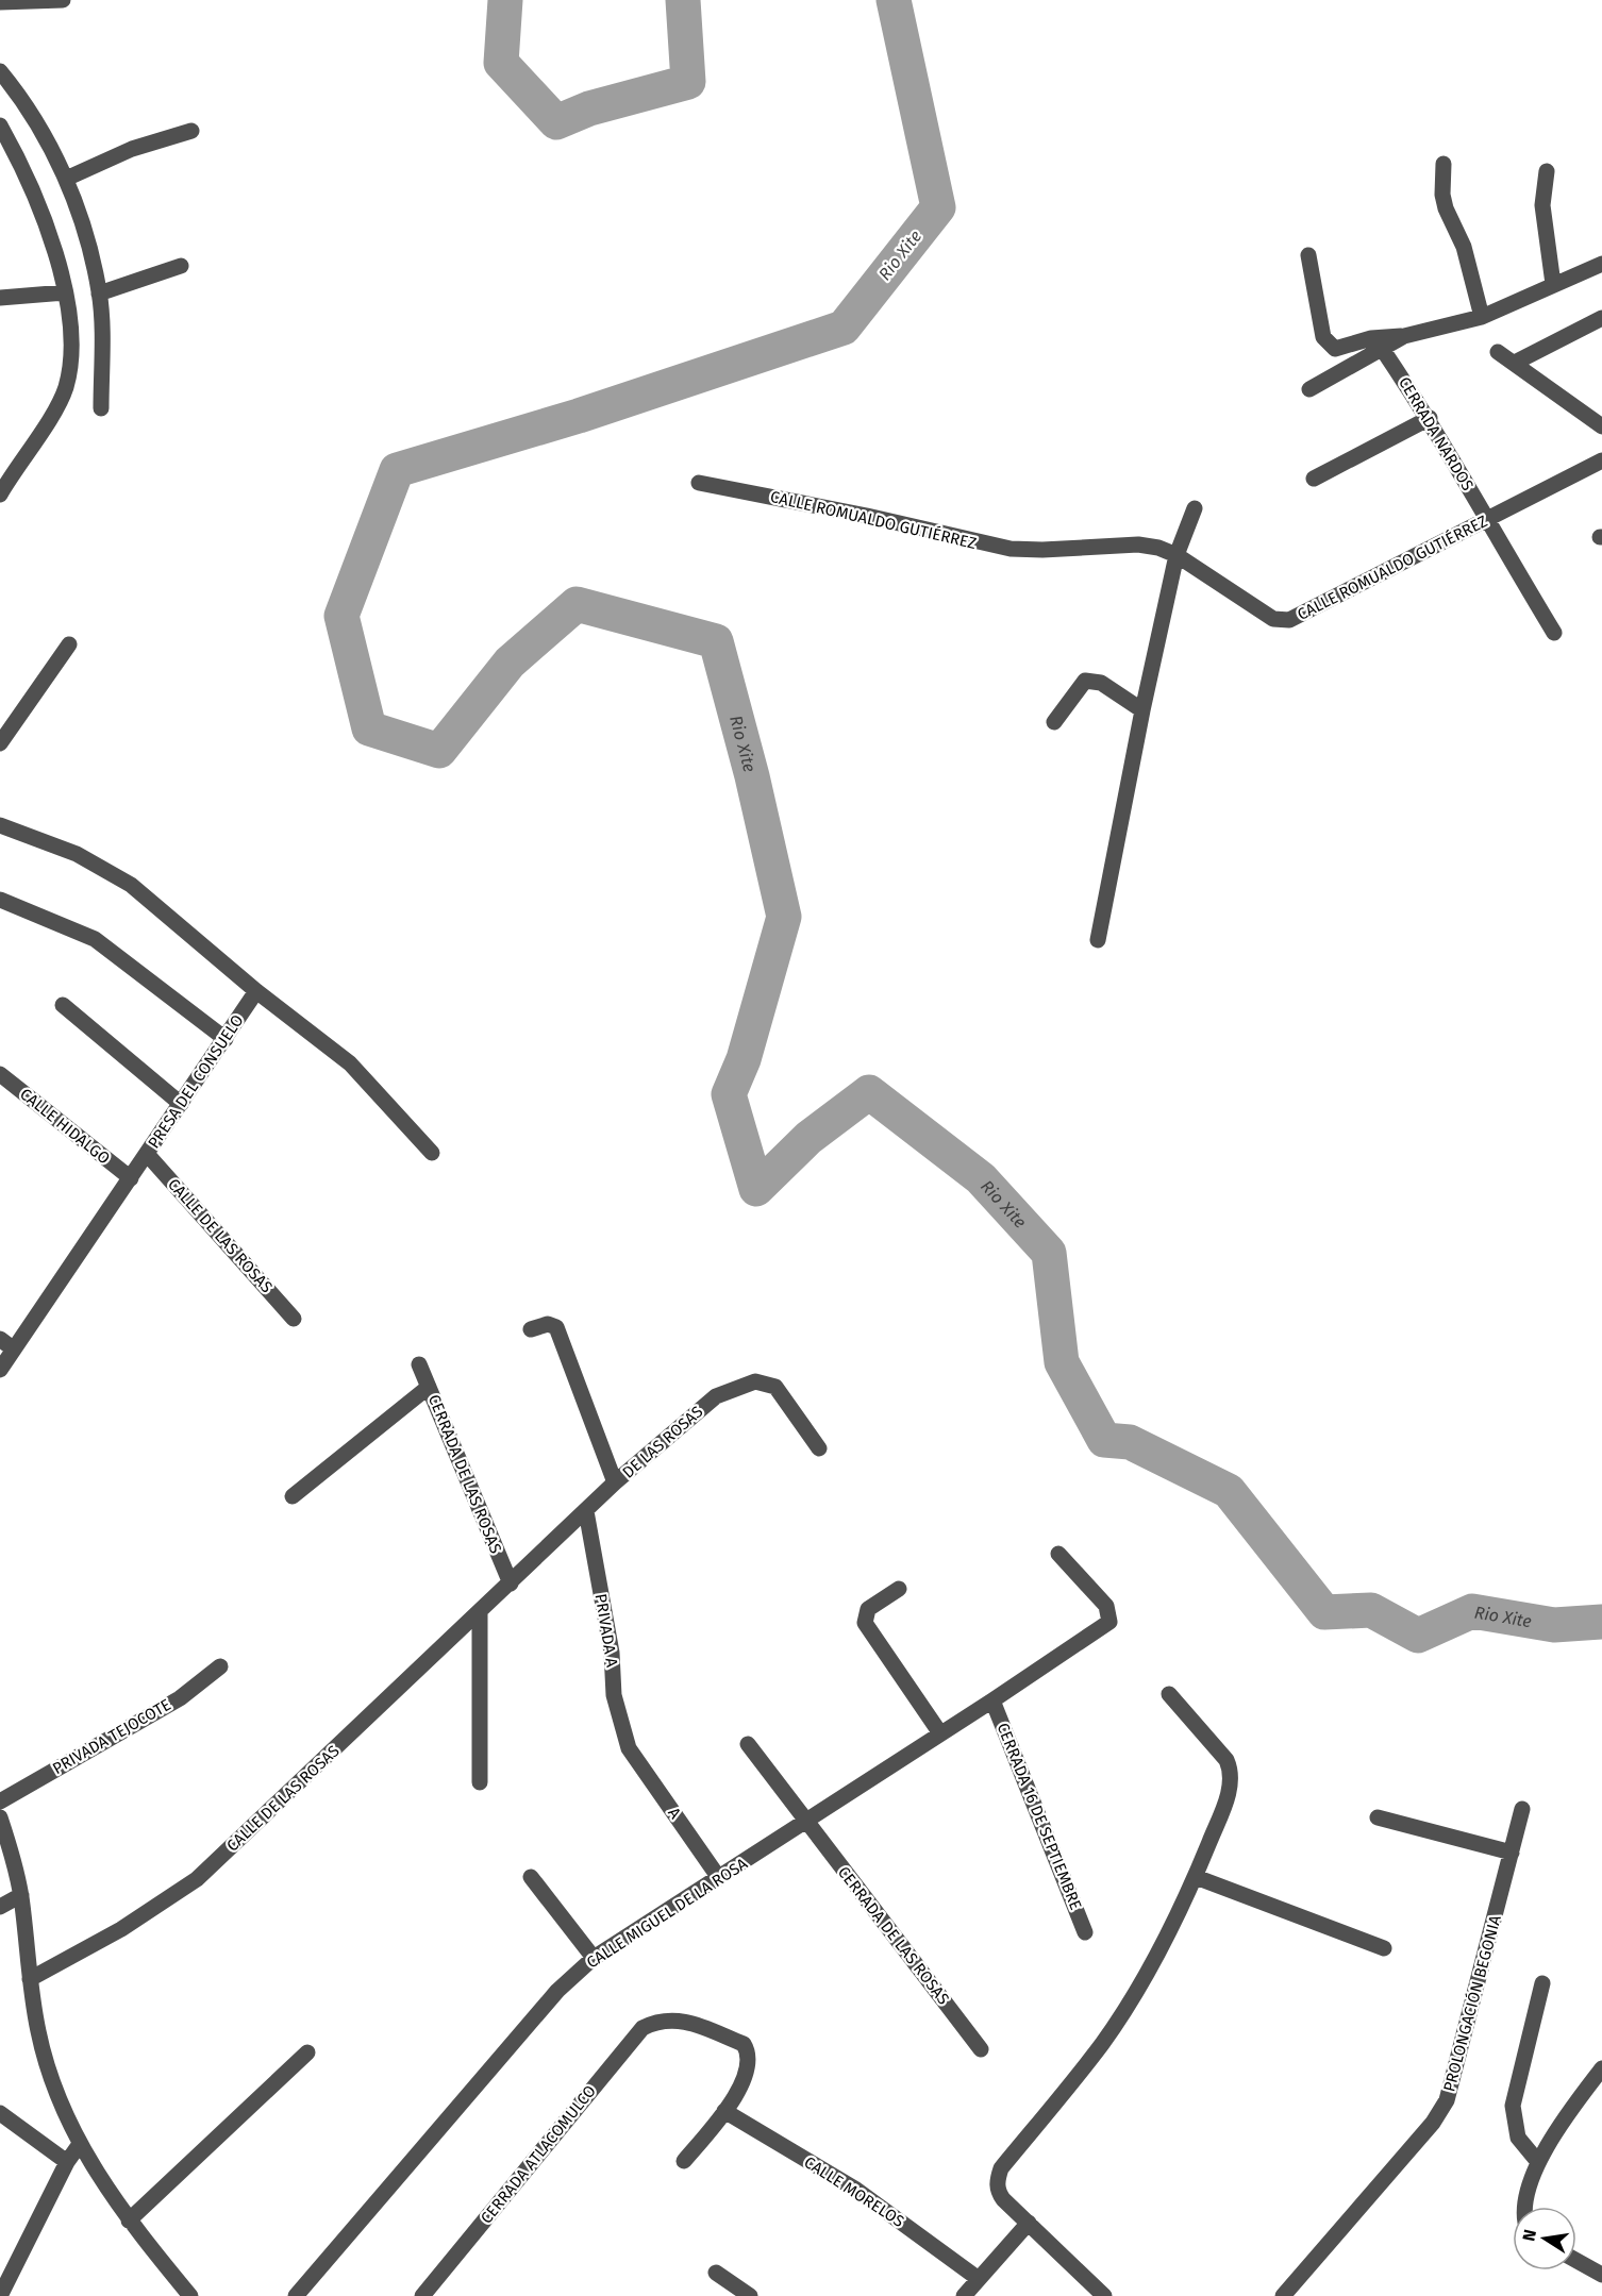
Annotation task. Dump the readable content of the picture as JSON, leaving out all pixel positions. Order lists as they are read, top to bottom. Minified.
{"streets":{"street":["CERRADA NARDOS","CALLE ROMUALDO GUTIÉRREZ","PRESA DEL CONSUELO","CALLE HIDALGO","CALLE DE LAS ROSAS","DE LAS ROSAS","CERRADA DE LAS ROSAS","PRIVADA A","PRIVADA TEJOCOTE","A","CERRADA 16 DE SEPTIEMBRE","CALLE MIGUEL DE LA ROSA","PROLONGACIÓN BEGONIA","CERRADA ATLACOMULCO","CALLE MORELOS"]},"crossings":[["CERRADA NARDOS","CALLE ROMUALDO GUTIÉRREZ"],["PRESA DEL CONSUELO","CALLE HIDALGO"],["PRESA DEL CONSUELO","CALLE DE LAS ROSAS"],["CALLE DE LAS ROSAS","DE LAS ROSAS"],["CALLE DE LAS ROSAS","CERRADA DE LAS ROSAS"],["DE LAS ROSAS","CERRADA DE LAS ROSAS"],["DE LAS ROSAS","PRIVADA A"],["CERRADA DE LAS ROSAS","CALLE MIGUEL DE LA ROSA"],["PRIVADA A","A"],["A","CALLE MIGUEL DE LA ROSA"],["CERRADA 16 DE SEPTIEMBRE","CALLE MIGUEL DE LA ROSA"],["CERRADA ATLACOMULCO","CALLE MORELOS"]],"water":["Rio Xite"],"north":"left"}
